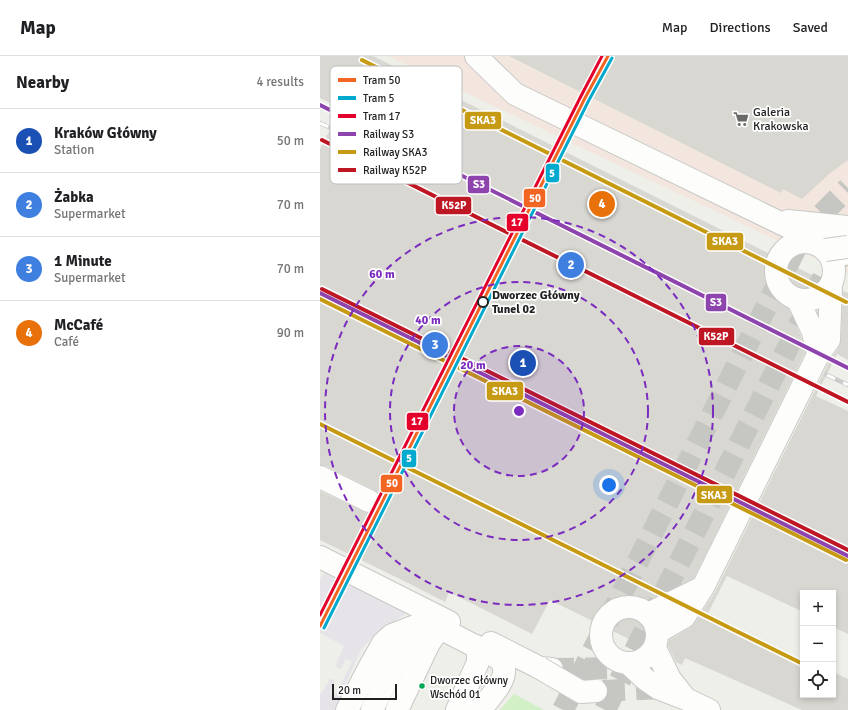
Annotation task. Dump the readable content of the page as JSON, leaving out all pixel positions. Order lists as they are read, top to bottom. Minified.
{"places":{"supermarket":["Galeria Krakowska"],"other":["Dworzec Główny Tunel 02","Dworzec Główny Wschód 01"]},"lines":["tram line 50","tram line 17","tram line 5","rail line SKA3","rail line S3","rail line K52P"],"legend":["Tram 50","Tram 5","Tram 17","Railway S3","Railway SKA3","Railway K52P"],"scale_bar":"20 m","page":{"header":"Map","nav":["Map","Directions","Saved"],"heading":["Nearby","4 results"],"list":[{"mark":"1","name":"Kraków Główny","note":"Station","value":"50 m"},{"mark":"2","name":"Żabka","note":"Supermarket","value":"70 m"},{"mark":"3","name":"1 Minute","note":"Supermarket","value":"70 m"},{"mark":"4","name":"McCafé","note":"Café","value":"90 m"}],"pins":["4","2","3","1"],"map_buttons":["+","−"],"scale":"20 m"},"rings":["60 m","40 m","20 m"]}
